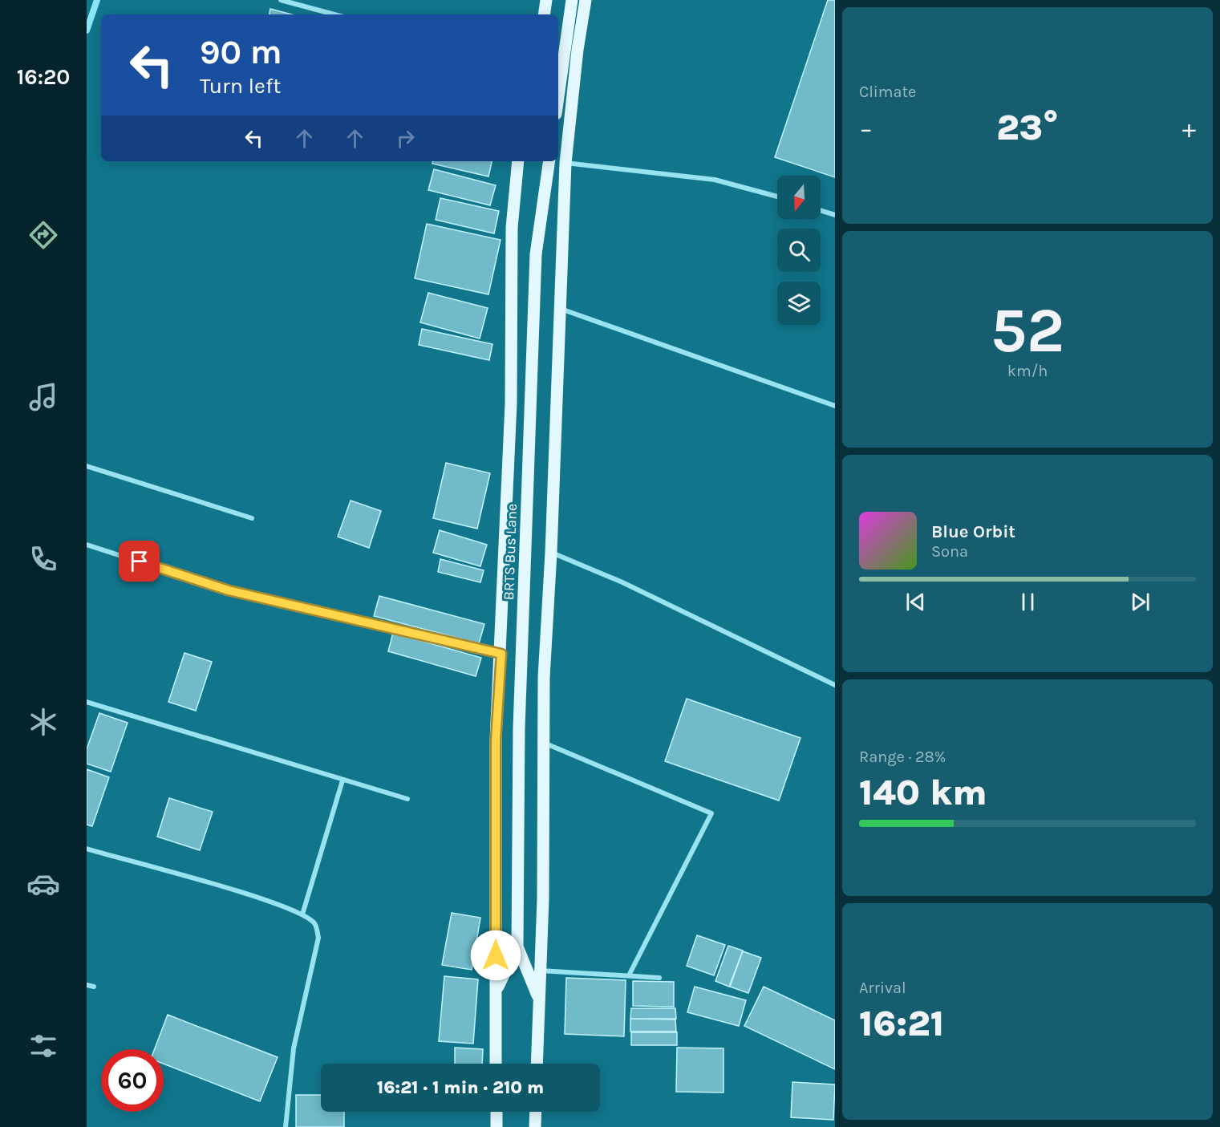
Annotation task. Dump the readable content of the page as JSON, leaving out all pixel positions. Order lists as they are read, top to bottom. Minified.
{"streets":{"main road":["BRTS Bus Lane"]},"north":"bottom","page":{"tabs":"16:20","tile":["Climate",["52","km/h"],["Range · 28%","140 km"],["Arrival","16:21"]],"turn":["90 m","Turn left"],"heat":["−","23°","+"],"song":["Blue Orbit","Sona"],"limit":"60","trip":"16:21 · 1 min · 210 m"}}
